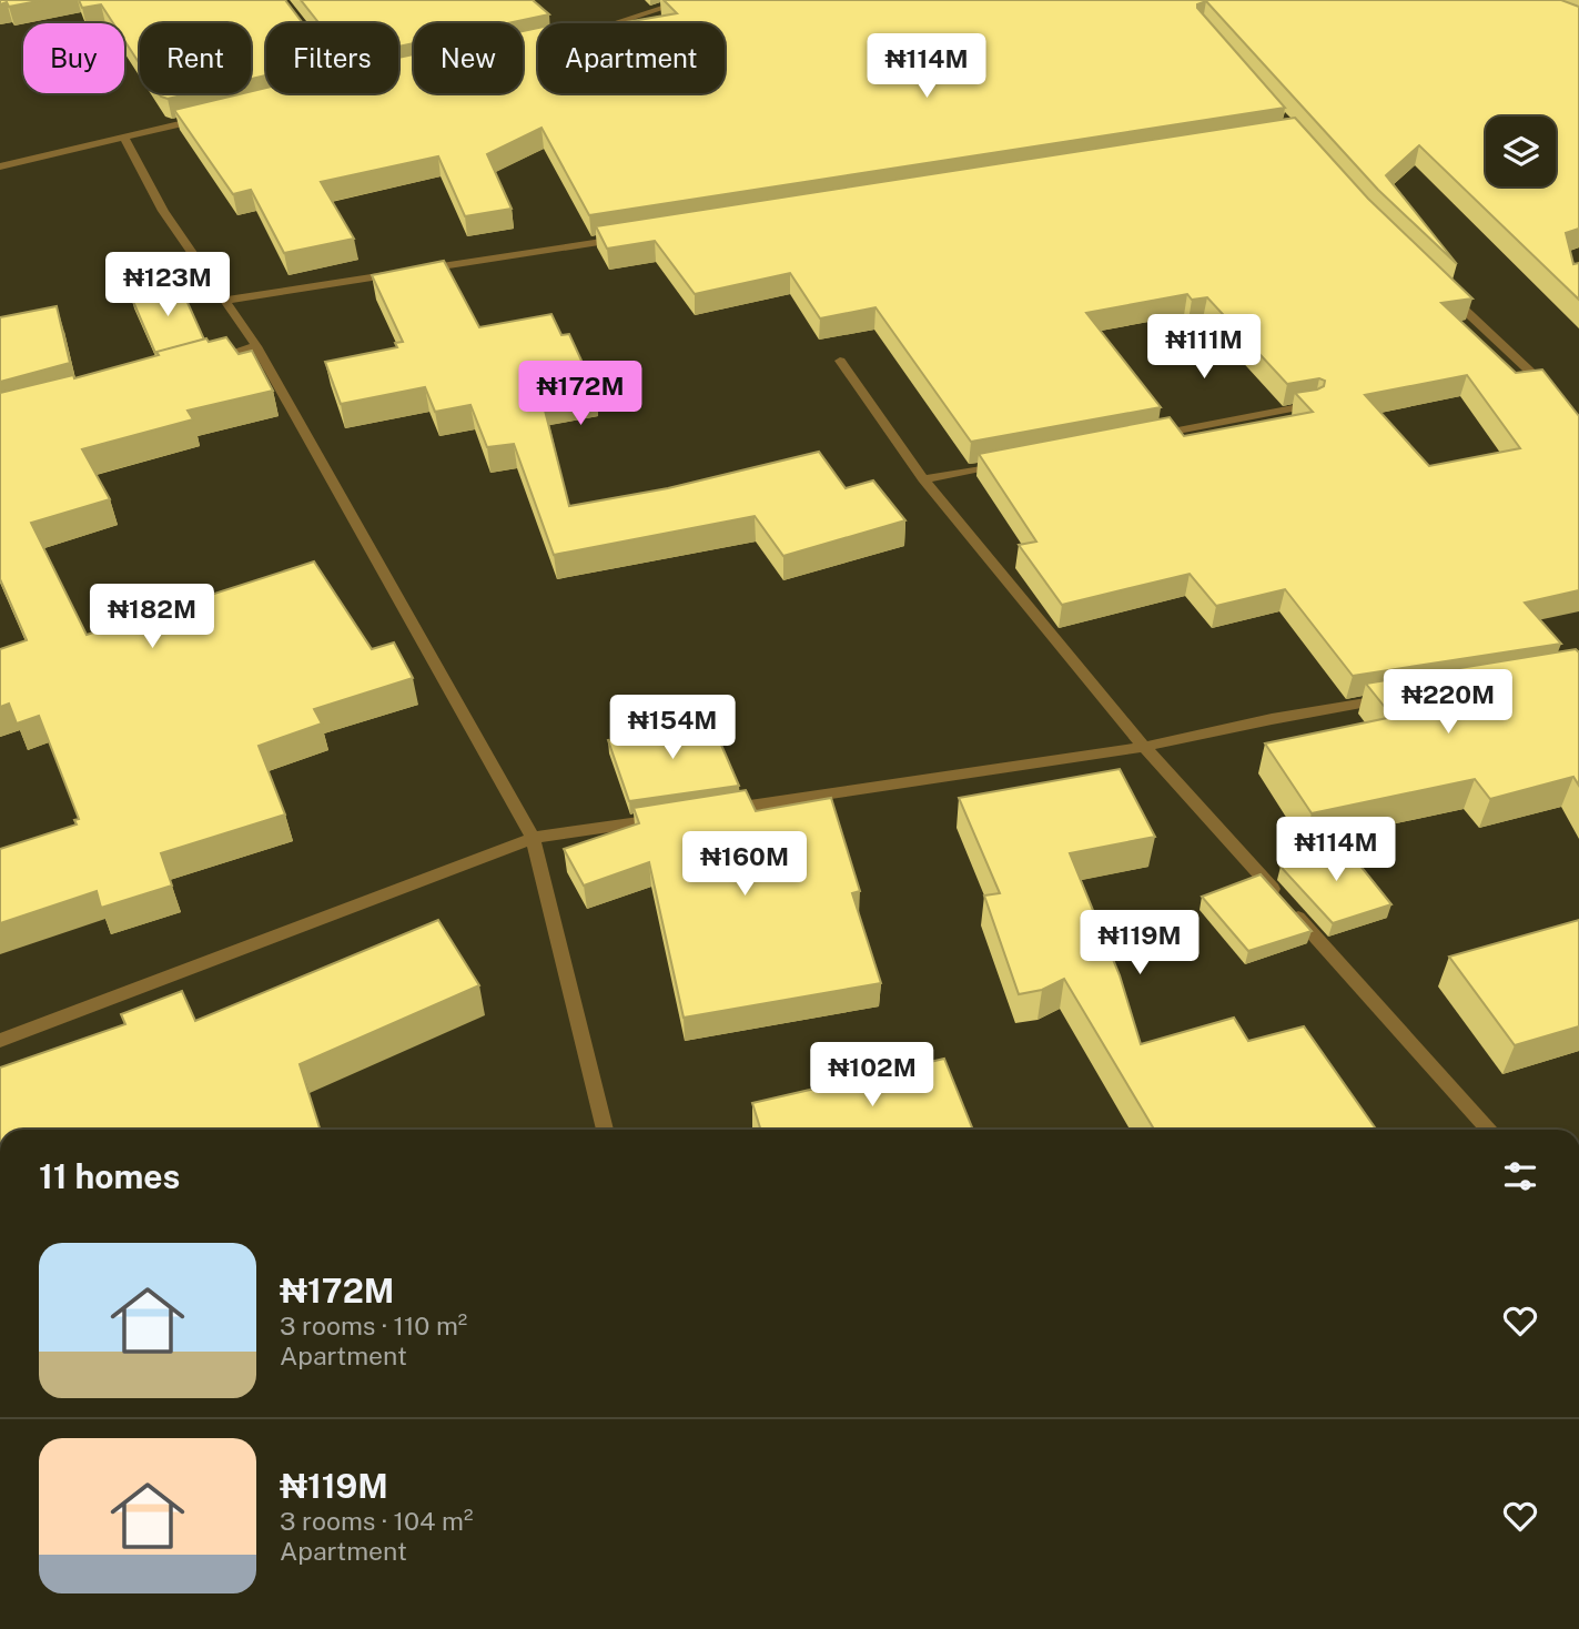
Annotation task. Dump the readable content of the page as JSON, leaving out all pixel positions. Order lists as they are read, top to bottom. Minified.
{"page":{"chip":["Buy","Rent","Filters","New","Apartment"],"price":["₦114M","₦123M","₦111M","₦172M","₦182M","₦220M","₦154M","₦114M","₦160M","₦119M","₦102M"],"heading":"11 homes","list":[{"name":"₦172M","note":"3 rooms · 110 m² · Apartment"},{"name":"₦119M","note":"3 rooms · 104 m² · Apartment"}]}}
